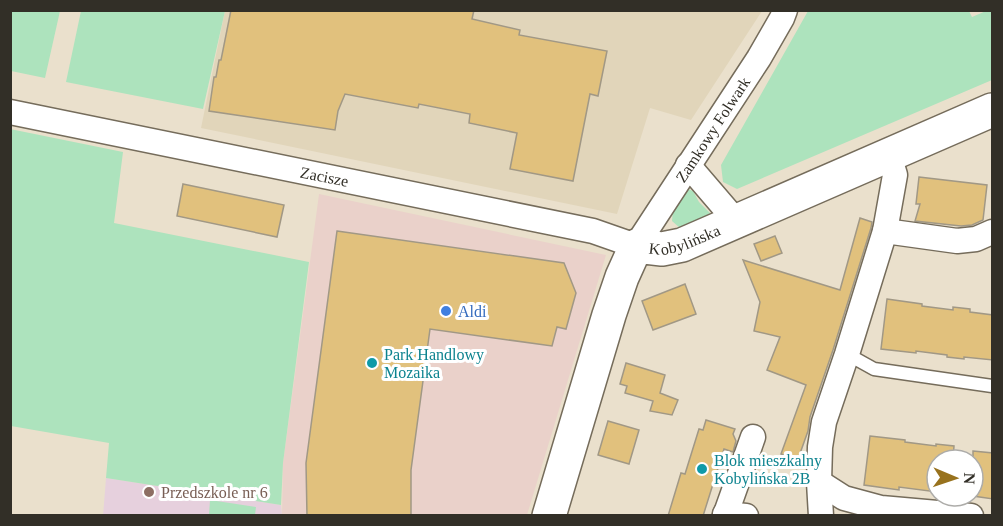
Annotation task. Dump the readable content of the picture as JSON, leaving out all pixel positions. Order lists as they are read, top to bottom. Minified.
{"streets":{"street":["Zamkowy Folwark","Zacisze","Kobylińska"]},"crossings":[["Zamkowy Folwark","Zacisze"],["Zamkowy Folwark","Kobylińska"],["Zacisze","Kobylińska"]],"places":["Aldi","Park Handlowy Mozaika","Blok mieszkalny Kobylińska 2B","Przedszkole nr 6"],"north":"right"}
